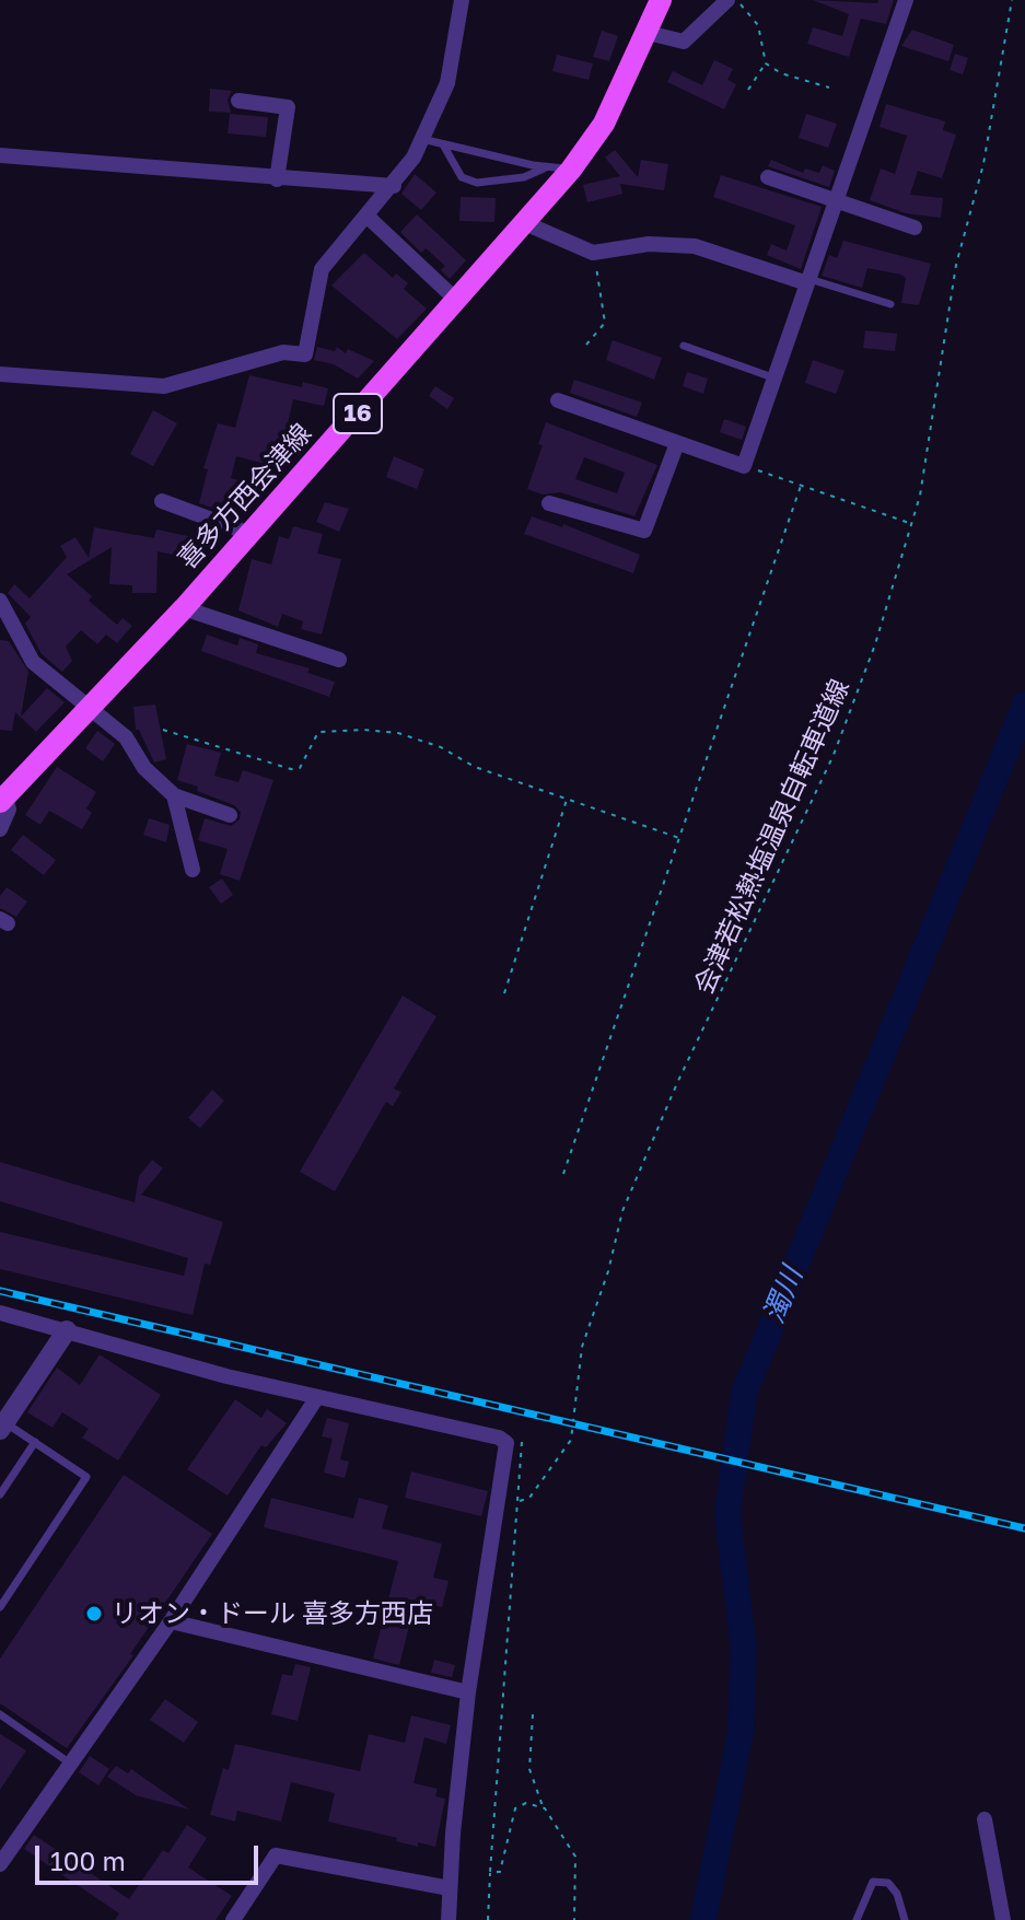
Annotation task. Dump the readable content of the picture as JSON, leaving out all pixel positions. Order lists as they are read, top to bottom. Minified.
{"streets":{"main road":["16","喜多方西会津線"],"path":["会津若松熱塩温泉自転車道線"]},"water":["濁川"],"places":["リオン・ドール 喜多方西店"],"scale_bar":"100 m"}
